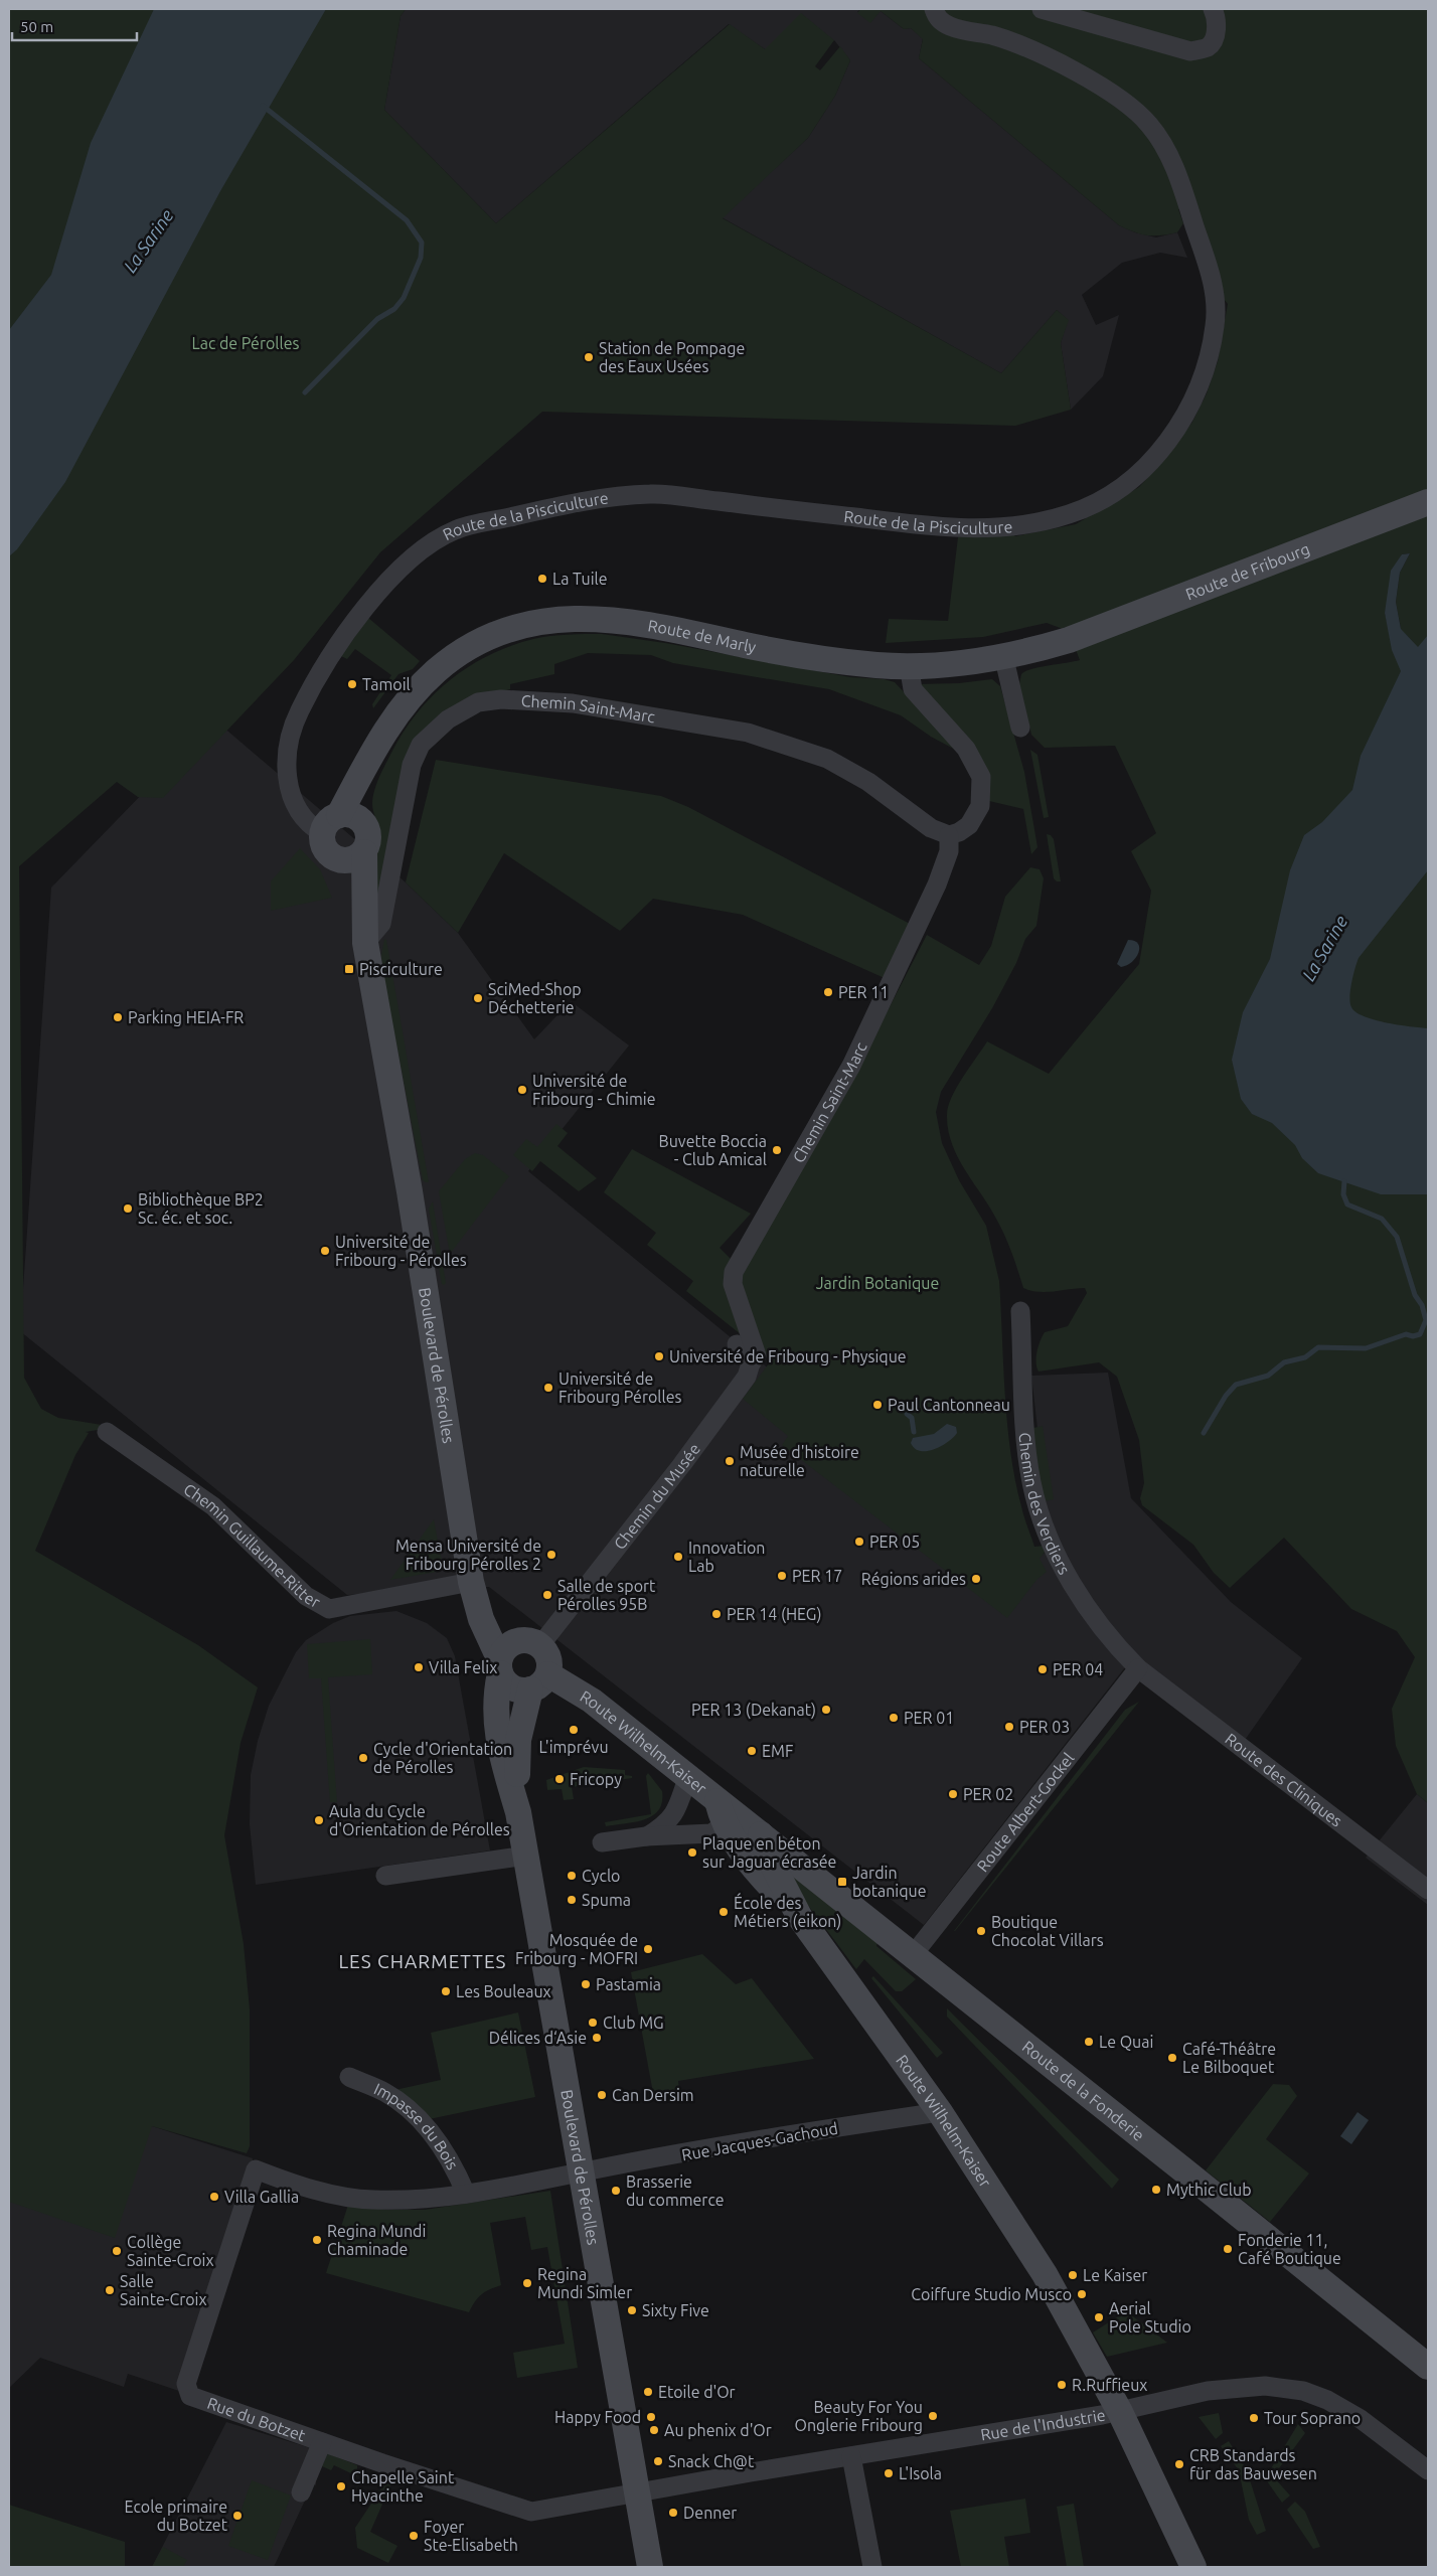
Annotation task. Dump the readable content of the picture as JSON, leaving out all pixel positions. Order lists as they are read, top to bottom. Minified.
{"streets":{"main road":["Route de Fribourg","Route de Marly","Boulevard de Pérolles","Route Wilhelm-Kaiser","Route de la Fonderie"],"street":["Route de la Pisciculture","Chemin Saint-Marc","Chemin du Musée","Chemin des Verdiers","Chemin Guillaume-Ritter","Route des Cliniques","Route Albert-Gockel","Impasse du Bois","Rue Jacques-Gachoud","Rue du Botzet","Rue de l'Industrie"]},"crossings":[["Route de la Pisciculture","Route de Marly"],["Route de Fribourg","Route de Marly"],["Chemin Saint-Marc","Boulevard de Pérolles"],["Chemin Saint-Marc","Chemin du Musée"],["Boulevard de Pérolles","Chemin du Musée"],["Boulevard de Pérolles","Chemin Guillaume-Ritter"],["Boulevard de Pérolles","Route Wilhelm-Kaiser"],["Boulevard de Pérolles","Rue Jacques-Gachoud"],["Boulevard de Pérolles","Rue du Botzet"],["Boulevard de Pérolles","Rue de l'Industrie"],["Chemin des Verdiers","Route des Cliniques"],["Chemin des Verdiers","Route Albert-Gockel"],["Route Wilhelm-Kaiser","Route de la Fonderie"],["Route Wilhelm-Kaiser","Rue Jacques-Gachoud"],["Route Wilhelm-Kaiser","Rue de l'Industrie"],["Route des Cliniques","Route Albert-Gockel"],["Route Albert-Gockel","Route de la Fonderie"],["Impasse du Bois","Rue Jacques-Gachoud"],["Rue Jacques-Gachoud","Rue du Botzet"],["Rue du Botzet","Rue de l'Industrie"]],"districts":["LES CHARMETTES"],"water":["La Sarine"],"parks":["Lac de Pérolles","Jardin Botanique"],"places":{"other":["Station de Pompage des Eaux Usées","La Tuile","Tamoil","PER 11","SciMed-Shop Déchetterie","Parking HEIA-FR","Université de Fribourg - Chimie","Buvette Boccia - Club Amical","Bibliothèque BP2 Sc. éc. et soc.","Université de Fribourg - Pérolles","Université de Fribourg - Physique","Université de Fribourg Pérolles","Paul Cantonneau","Musée d'histoire naturelle","PER 05","Mensa Université de Fribourg Pérolles 2","Innovation Lab","PER 17","Régions arides","Salle de sport Pérolles 95B","PER 14 (HEG)","Villa Felix","PER 04","PER 13 (Dekanat)","PER 01","PER 03","L'imprévu","EMF","Cycle d'Orientation de Pérolles","Fricopy","PER 02","Aula du Cycle d'Orientation de Pérolles","Plaque en béton sur Jaguar écrasée","Cyclo","Spuma","École des Métiers (eikon)","Boutique Chocolat Villars","Mosquée de Fribourg - MOFRI","Pastamia","Les Bouleaux","Club MG","Délices d‘Asie","Le Quai","Café-Théâtre Le Bilboquet","Can Dersim","Mythic Club","Brasserie du commerce","Villa Gallia","Regina Mundi Chaminade","Fonderie 11, Café Boutique","Collège Sainte-Croix","Le Kaiser","Regina Mundi Simler","Salle Sainte-Croix","Coiffure Studio Musco","Sixty Five","Aerial Pole Studio","R.Ruffieux","Etoile d'Or","Beauty For You Onglerie Fribourg","Happy Food","Tour Soprano","Au phenix d'Or","Snack Ch@t","CRB Standards für das Bauwesen","L'Isola","Chapelle Saint Hyacinthe","Denner","Ecole primaire du Botzet","Foyer Ste-Elisabeth"],"transit":["Pisciculture","Jardin botanique"]},"scale_bar":"50 m"}
